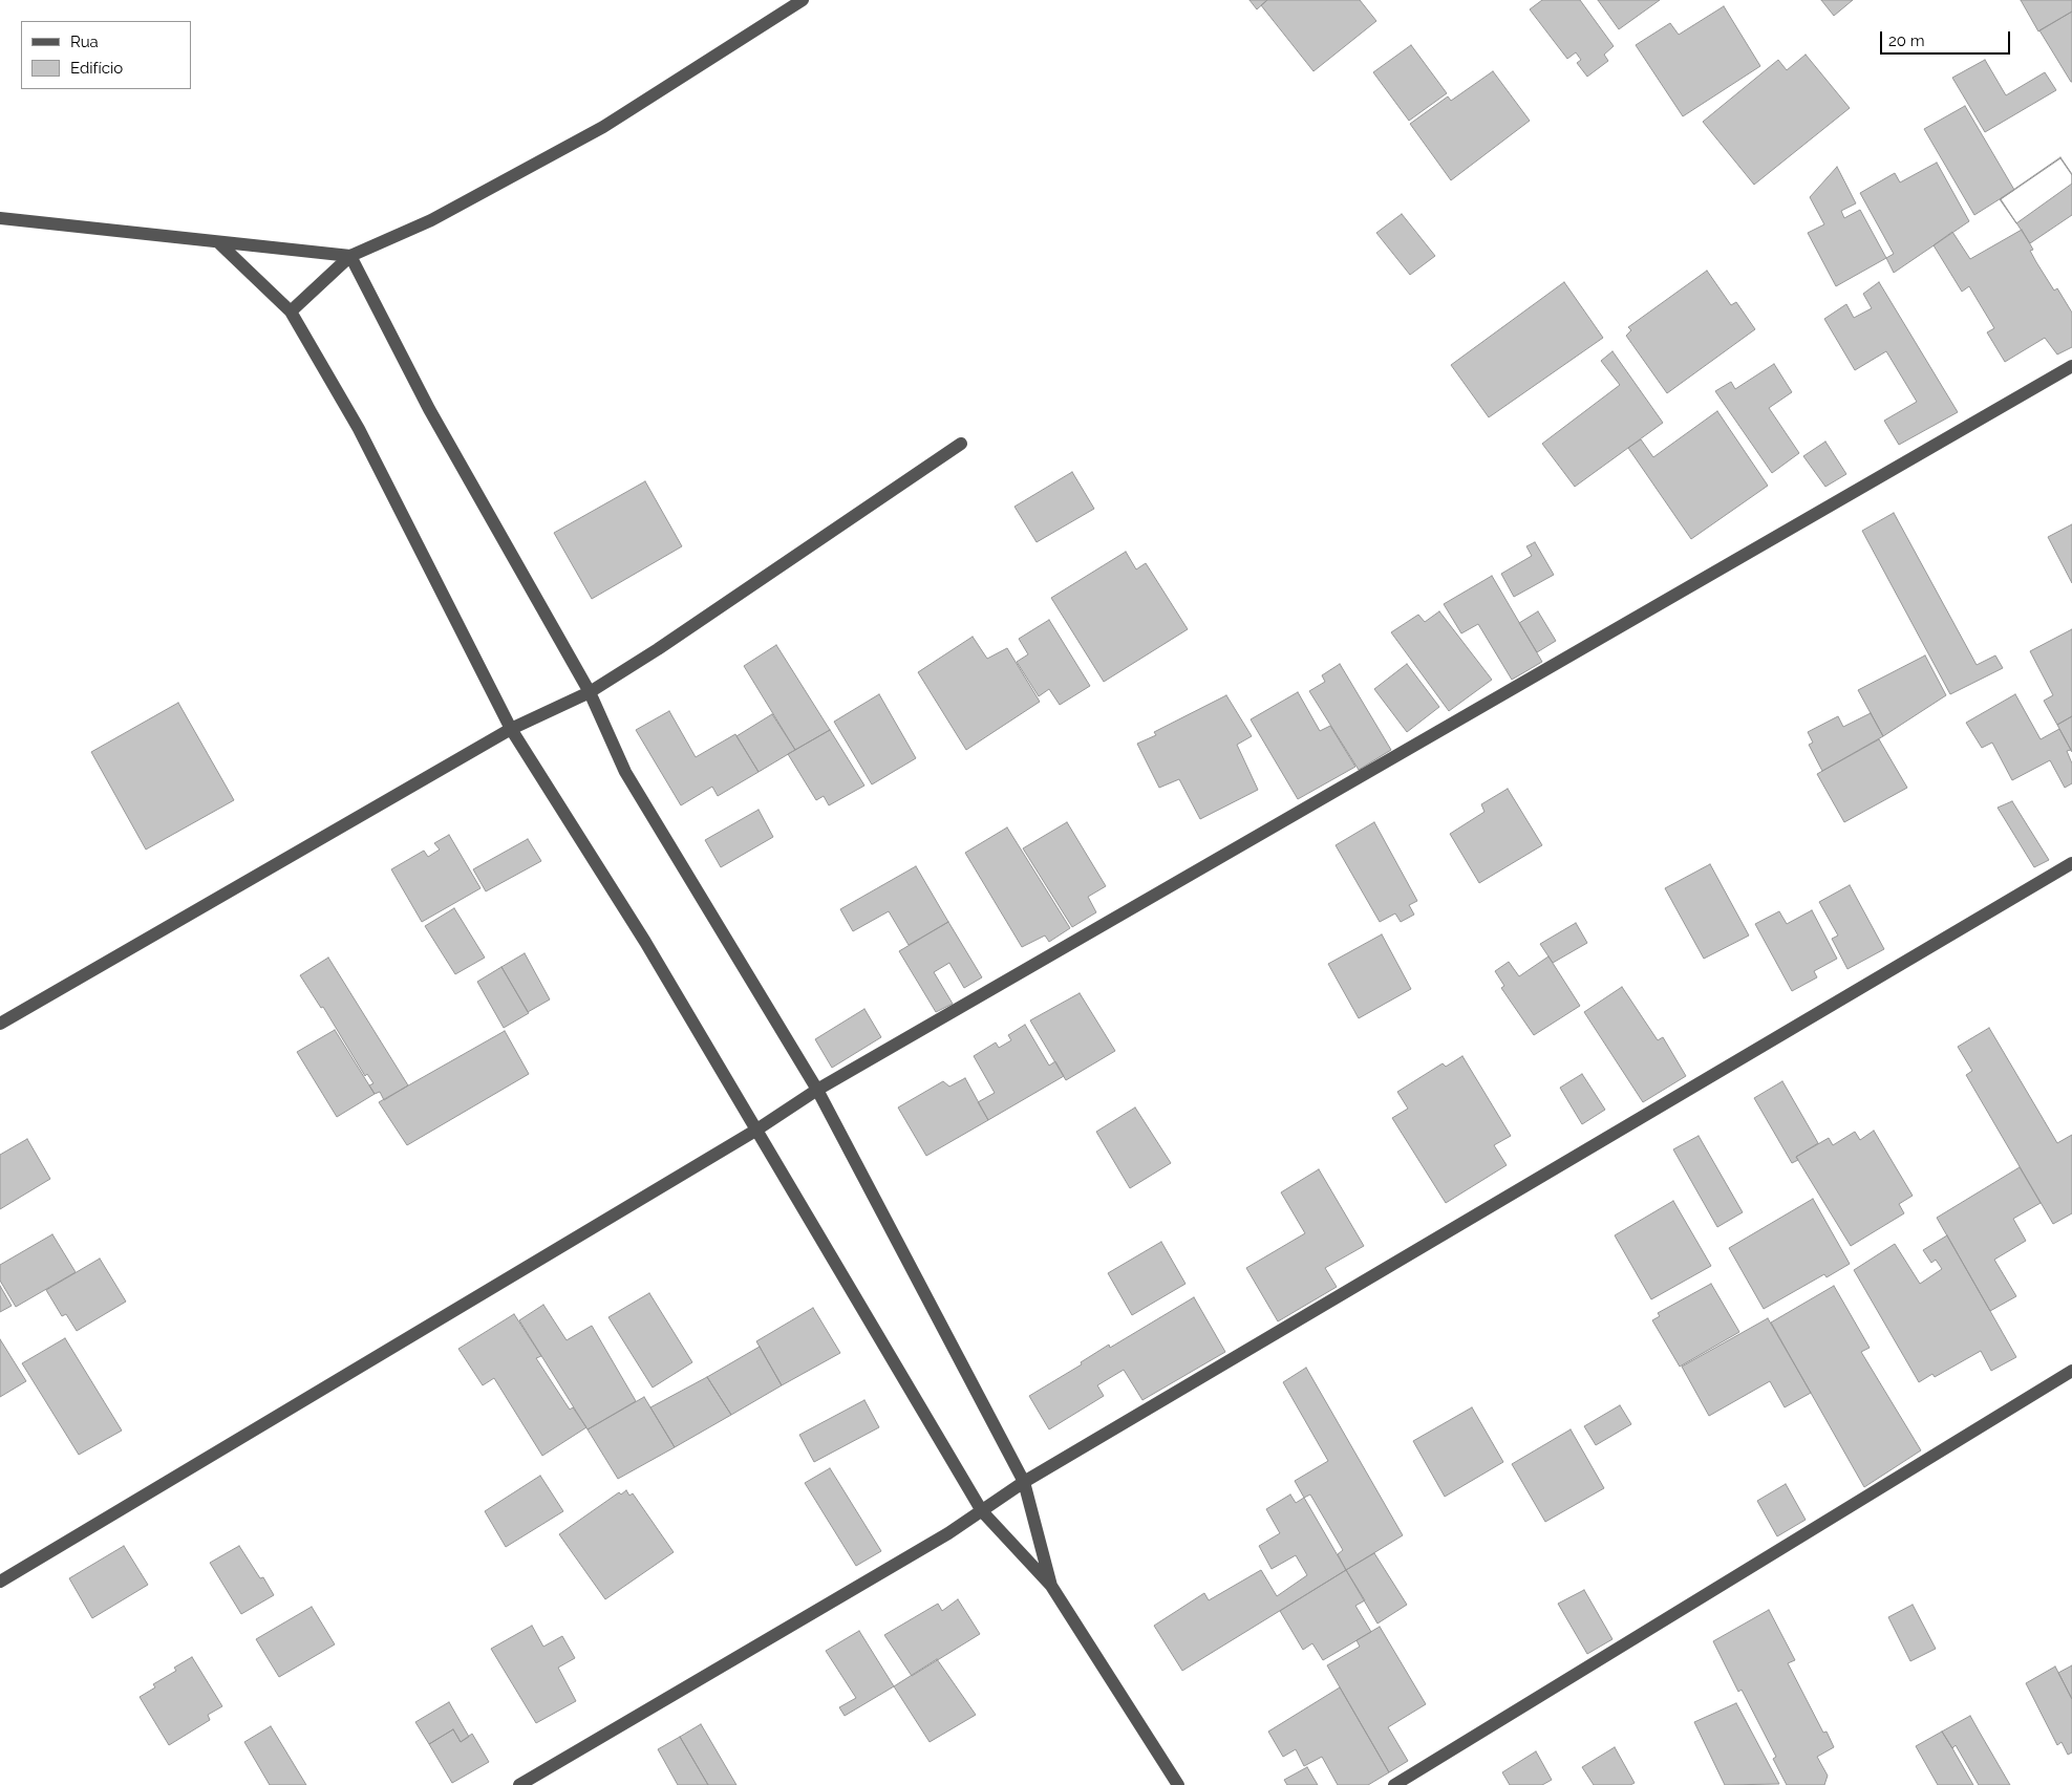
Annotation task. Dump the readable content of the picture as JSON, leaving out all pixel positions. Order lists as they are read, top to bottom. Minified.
{"legend":["Rua","Edifício"],"scale_bar":"20 m"}
